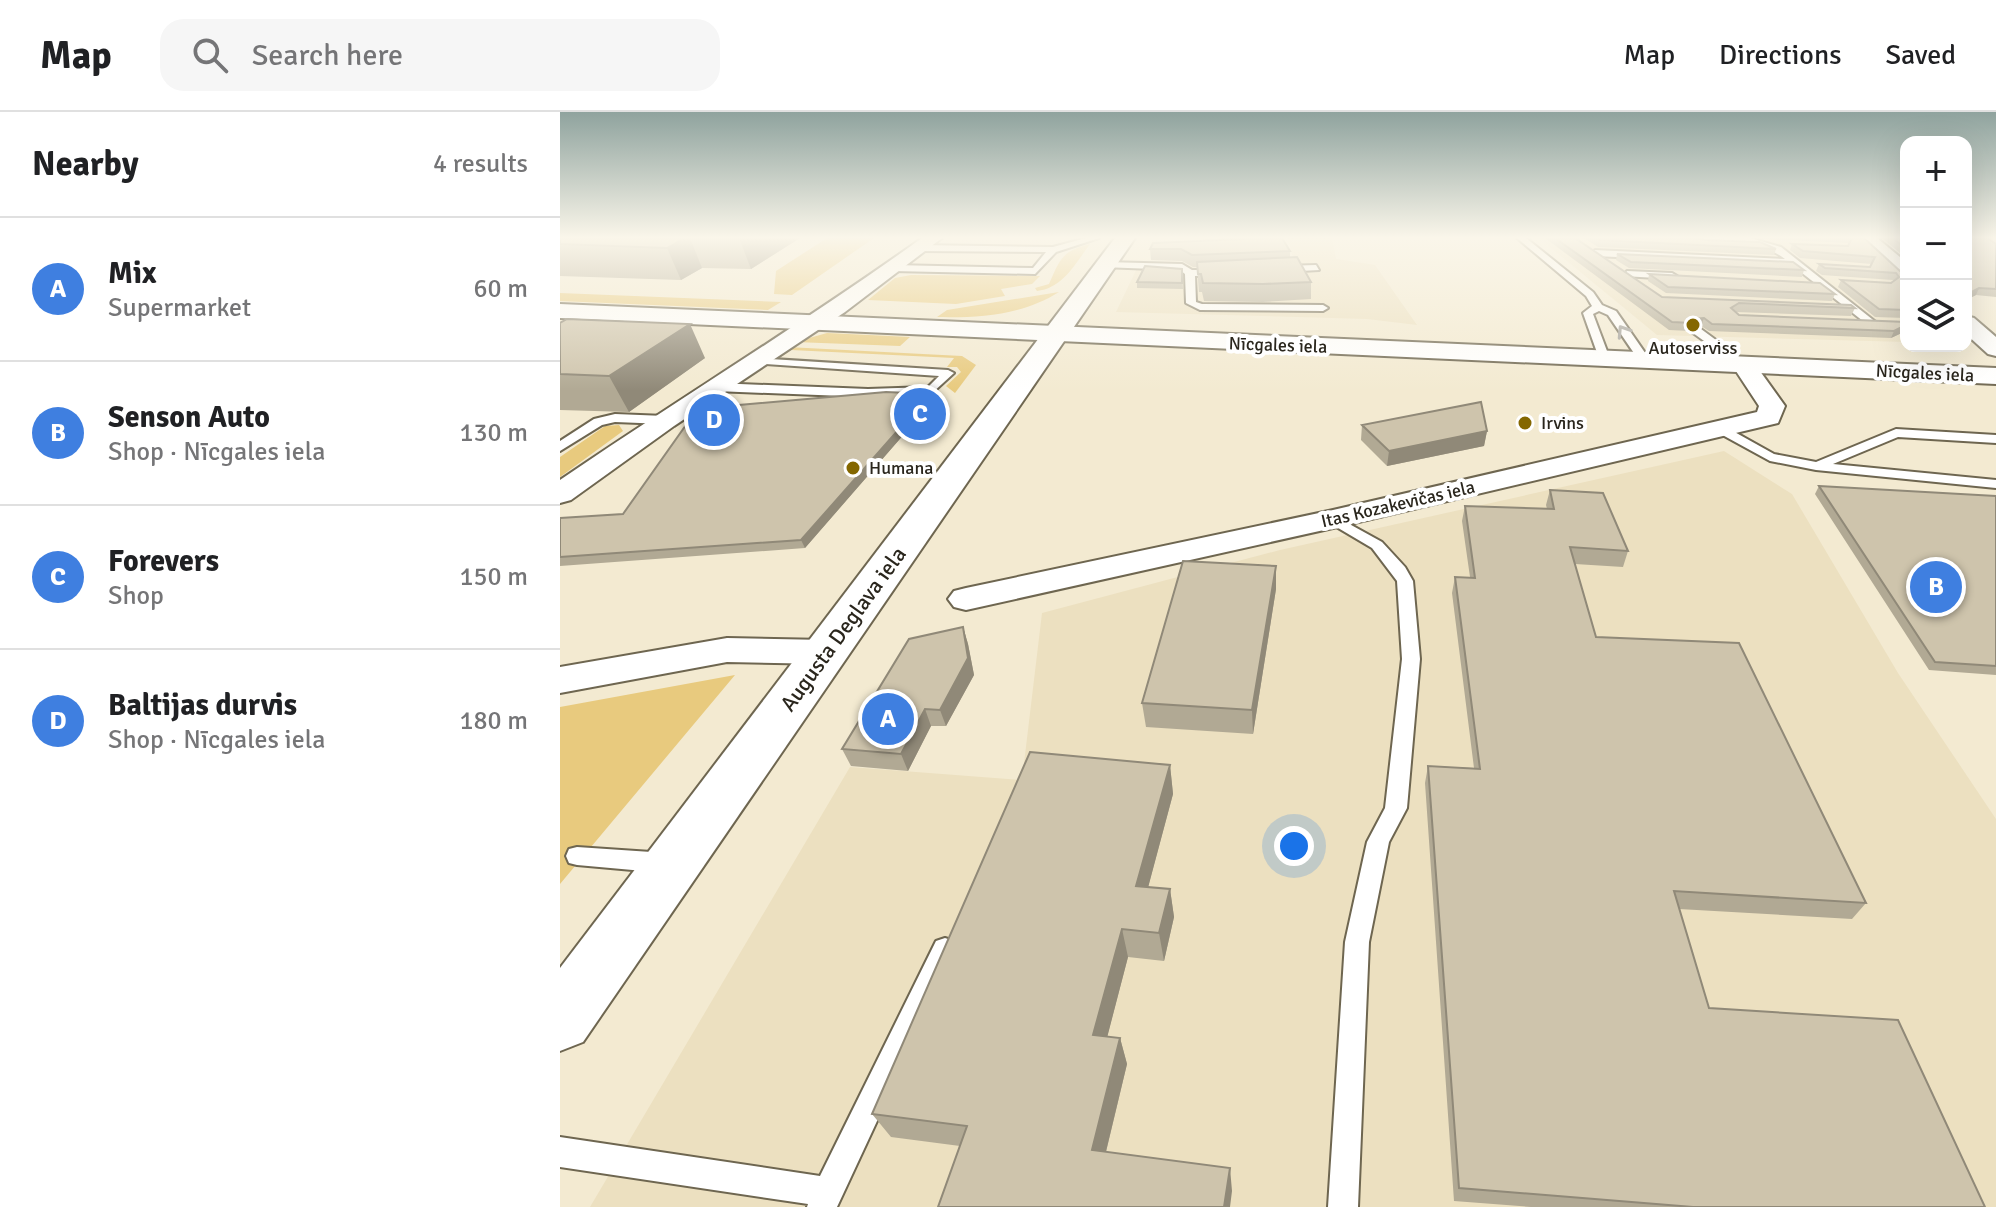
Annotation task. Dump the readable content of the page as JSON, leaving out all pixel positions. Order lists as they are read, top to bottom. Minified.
{"streets":{"street":["Nīcgales iela","Itas Kozakevičas iela","Augusta Deglava iela"]},"crossings":[["Nīcgales iela","Itas Kozakevičas iela"],["Nīcgales iela","Augusta Deglava iela"]],"places":["Autoserviss","Irvins","Humana"],"page":{"header":"Map","search":"Search here","nav":["Map","Directions","Saved"],"heading":["Nearby","4 results"],"map_buttons":["+","−"],"list":[{"mark":"A","name":"Mix","note":"Supermarket","value":"60 m"},{"mark":"B","name":"Senson Auto","note":"Shop · Nīcgales iela","value":"130 m"},{"mark":"C","name":"Forevers","note":"Shop","value":"150 m"},{"mark":"D","name":"Baltijas durvis","note":"Shop · Nīcgales iela","value":"180 m"}],"pins":["C","D","B","A"]}}
